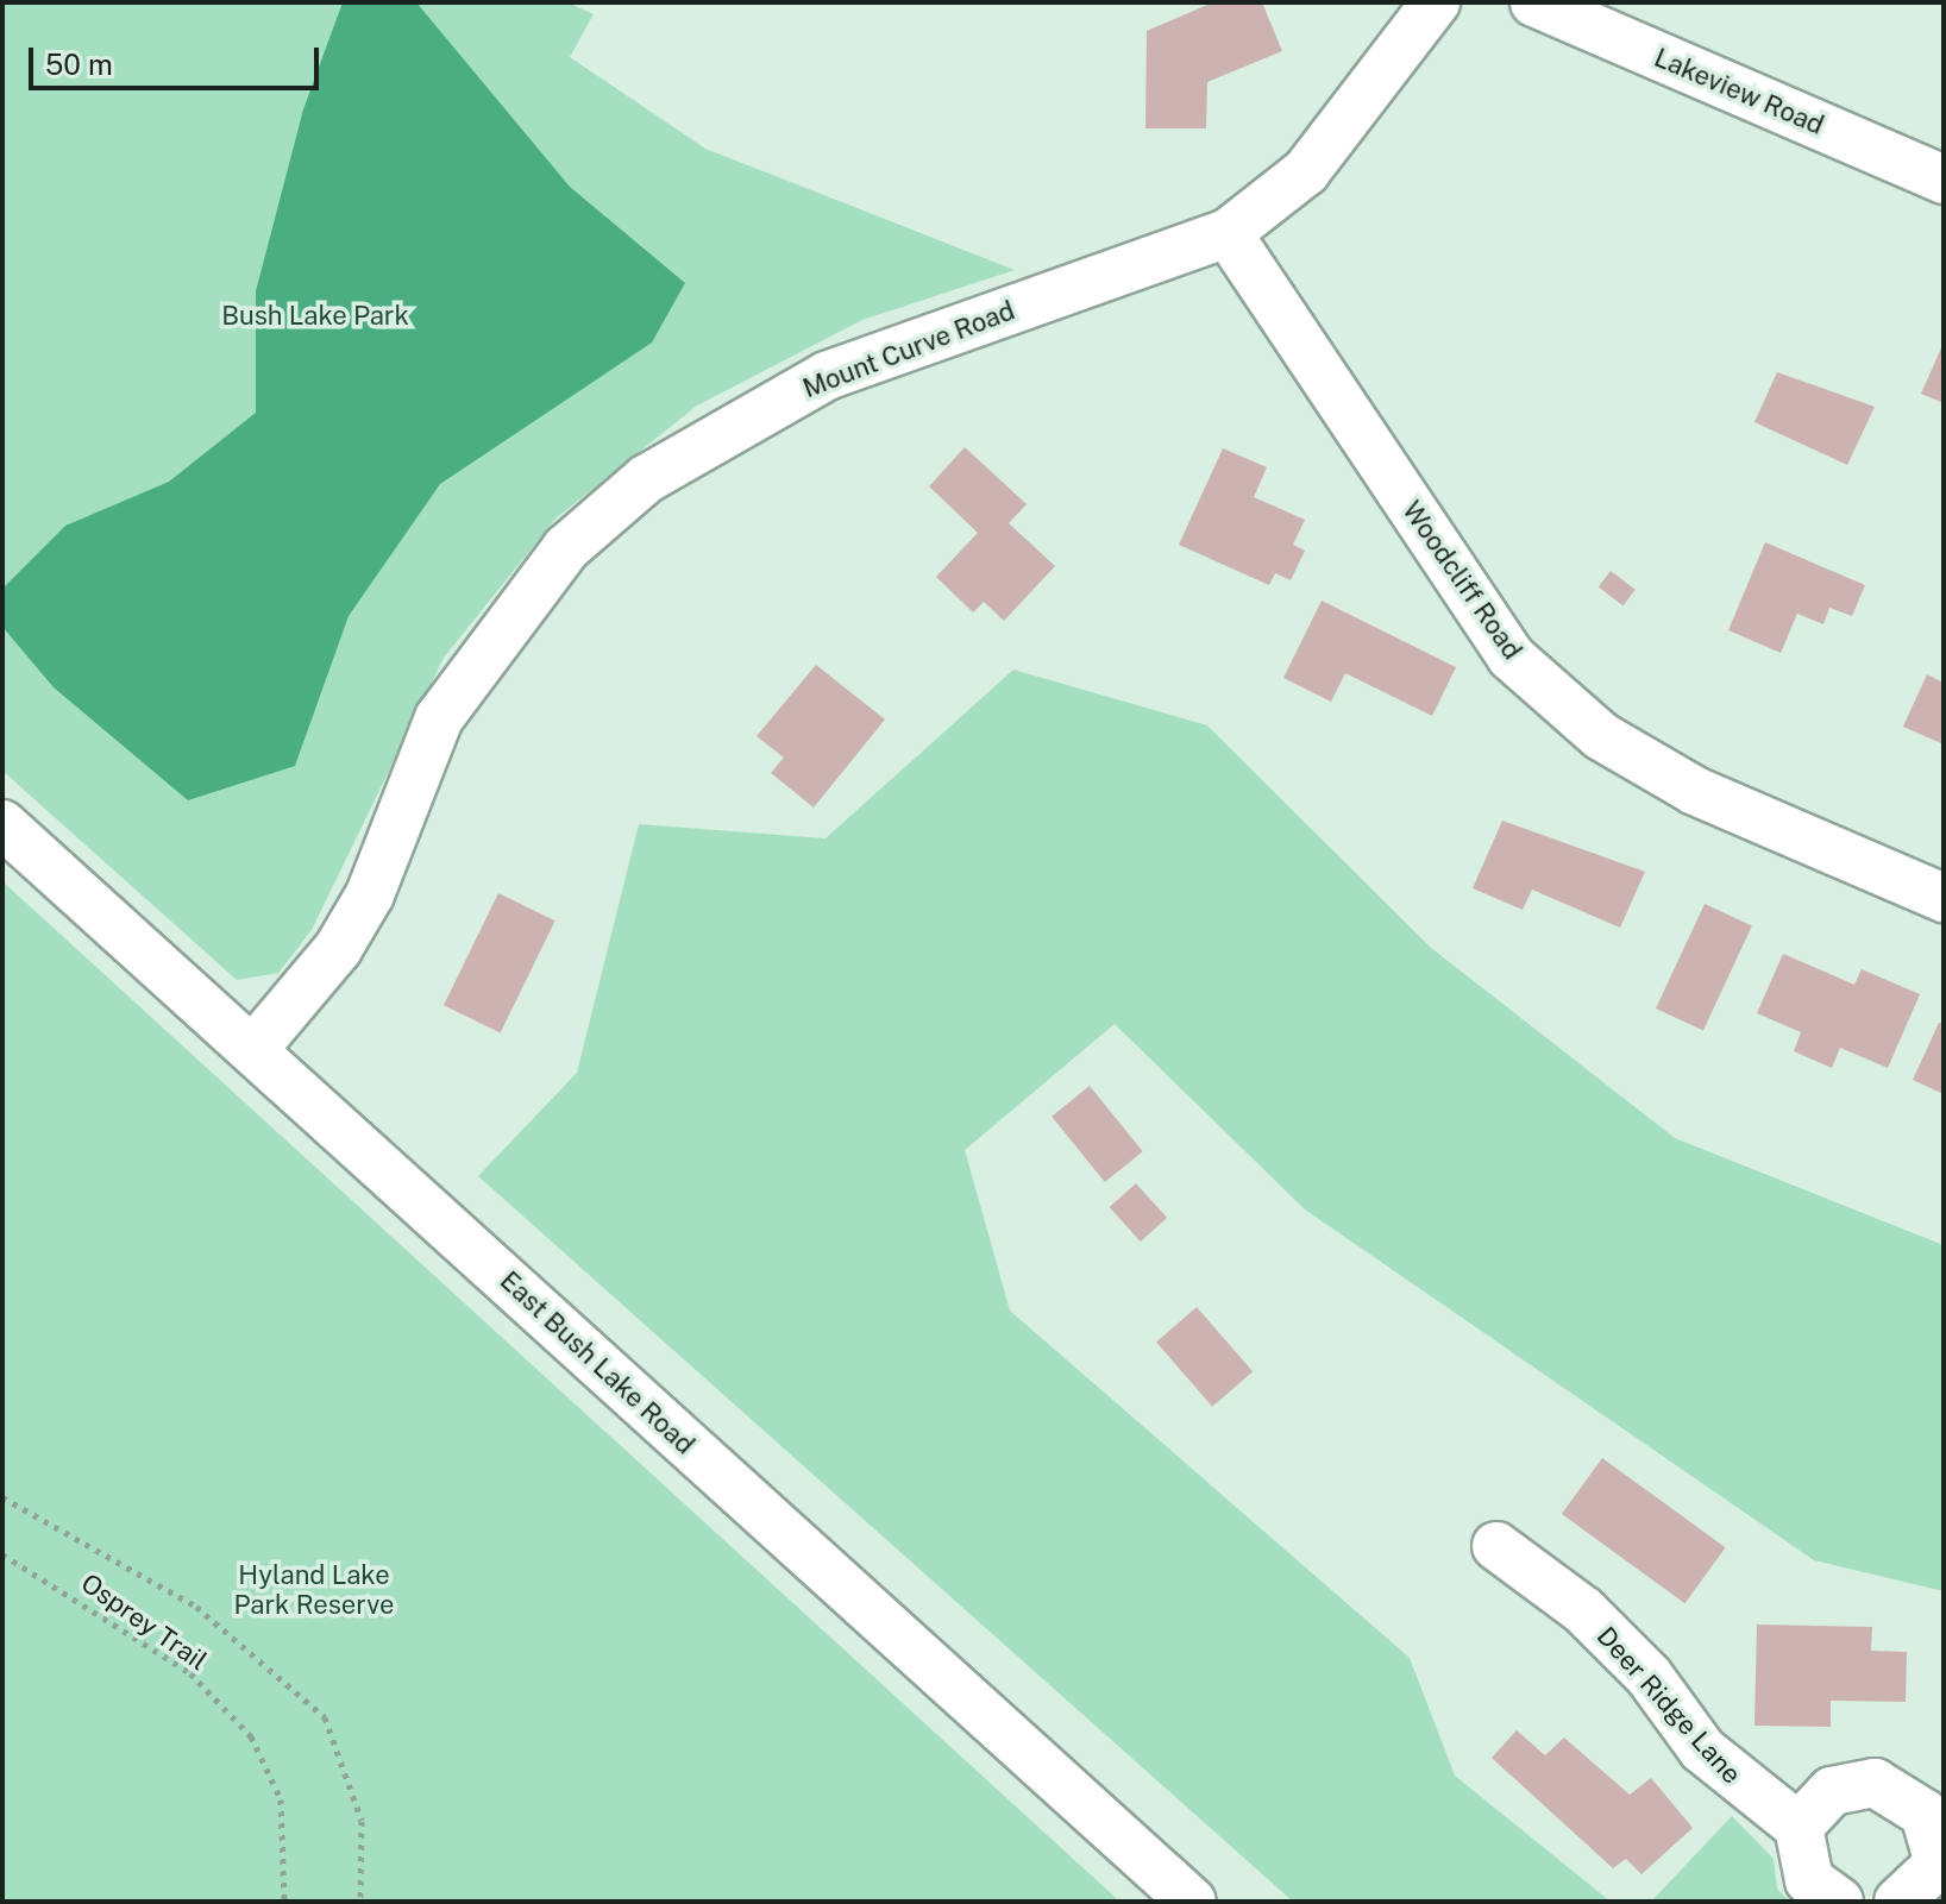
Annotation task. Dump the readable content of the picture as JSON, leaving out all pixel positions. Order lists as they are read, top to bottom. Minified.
{"streets":{"street":["Lakeview Road","Mount Curve Road","Woodcliff Road","East Bush Lake Road","Deer Ridge Lane"],"path":["Osprey Trail"]},"crossings":[["Mount Curve Road","Woodcliff Road"],["Mount Curve Road","East Bush Lake Road"]],"parks":["Bush Lake Park","Hyland Lake Park Reserve"],"scale_bar":"50 m"}
